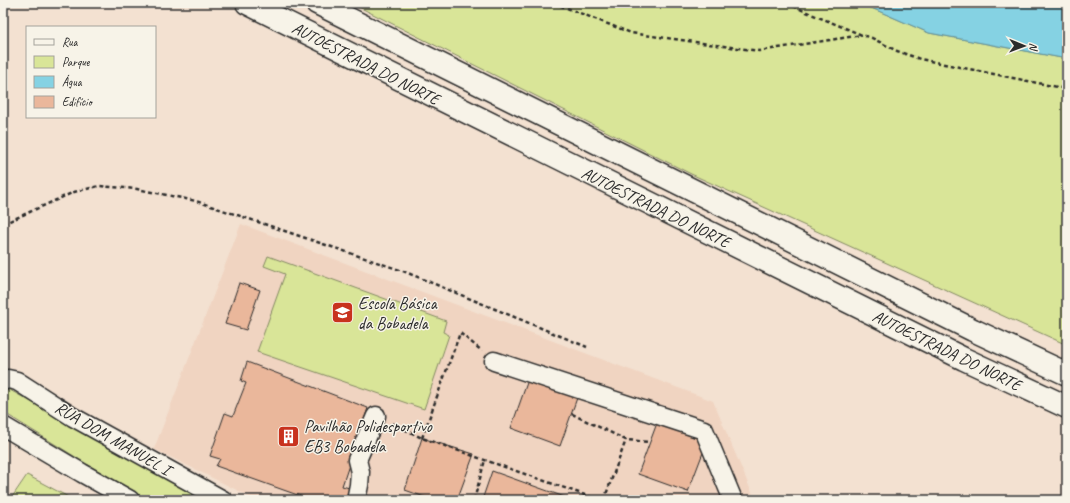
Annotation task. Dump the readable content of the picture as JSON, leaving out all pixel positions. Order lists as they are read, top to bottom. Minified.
{"streets":{"highway":["AUTOESTRADA DO NORTE"],"street":["RUA DOM MANUEL I"]},"places":{"school or university":["Escola Básica da Bobadela"],"building":["Pavilhão Polidesportivo EB3 Bobadela"]},"legend":["Rua","Parque","Água","Edifício"],"north":"right"}
